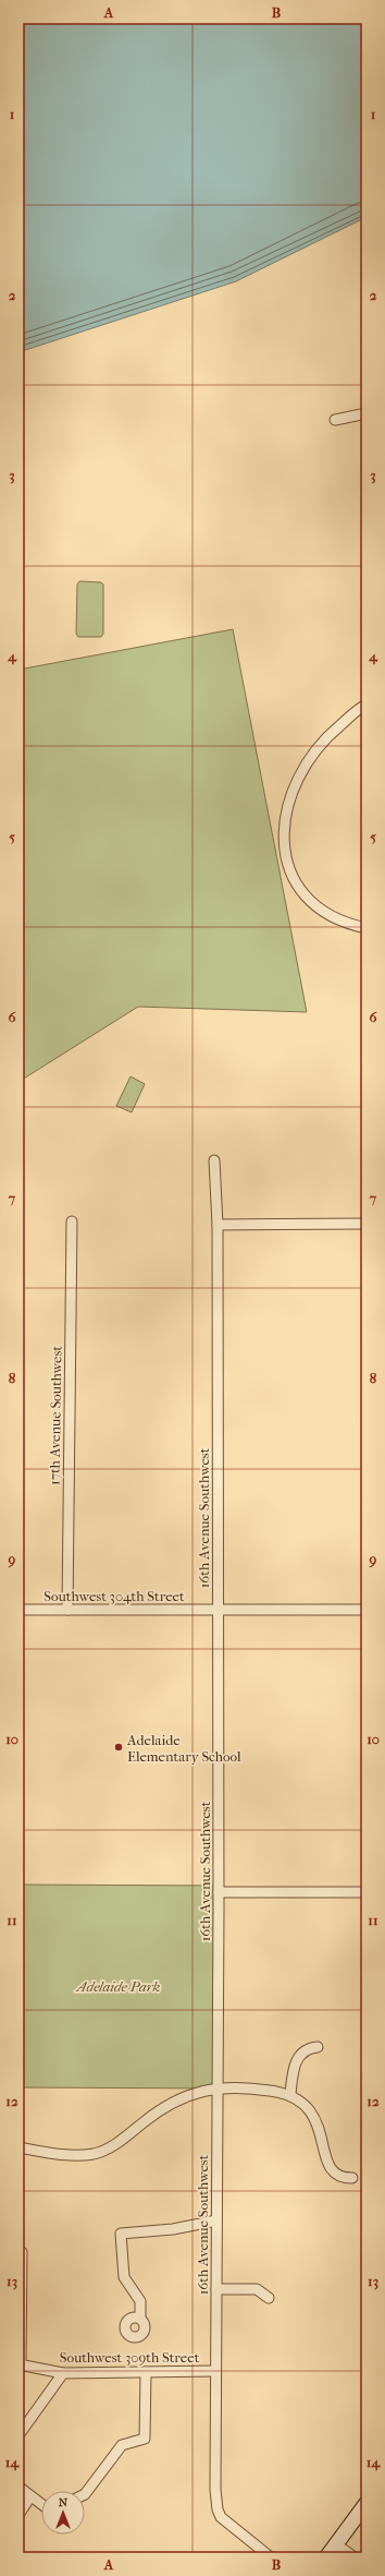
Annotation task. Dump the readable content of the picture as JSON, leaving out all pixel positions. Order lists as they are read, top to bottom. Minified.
{"streets":{"street":["17th Avenue Southwest","16th Avenue Southwest","Southwest 304th Street","Southwest 309th Street"]},"crossings":[["17th Avenue Southwest","Southwest 304th Street"],["16th Avenue Southwest","Southwest 304th Street"],["16th Avenue Southwest","Southwest 309th Street"]],"parks":["Adelaide Park"],"places":["Adelaide Elementary School"],"north":"top","grid":{"columns":["A","B"],"rows":["1","2","3","4","5","6","7","8","9","10","11","12","13","14"]}}
